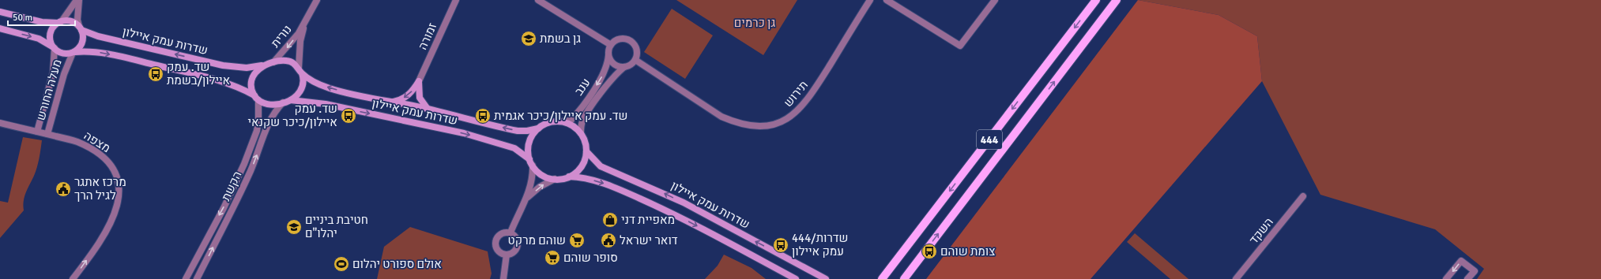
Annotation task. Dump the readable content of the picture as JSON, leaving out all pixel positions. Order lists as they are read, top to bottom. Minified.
{"streets":{"main road":["שדרות עמק איילון","444"],"street":["נורית","זמורה","ענב","מעלה החורש","תירוש","מצפה","הקשת","השקד"]},"crossings":[["נורית","שדרות עמק איילון"],["נורית","הקשת"],["שדרות עמק איילון","ענב"],["שדרות עמק איילון","מעלה החורש"],["שדרות עמק איילון","הקשת"],["ענב","תירוש"],["מעלה החורש","מצפה"]],"one_way":["נורית"],"parks":["גן כרמים"],"places":{"school or university":["גן בשמת","חטיבת ביניים יהלו\"ם"],"bus stop":["שד. עמק איילון/בשמת","שד. עמק איילון/כיכר שקנאי","שד. עמק איילון/כיכר אגמית","444/שדרות עמק איילון","צומת שוהם"],"public building":["מרכז אתגר לגיל הרך","דואר ישראל"],"shop":["מאפיית דני"],"supermarket":["שוהם מרקט","סופר שוהם"],"sports":["אולם ספורט יהלום"]},"scale_bar":"50 m"}
